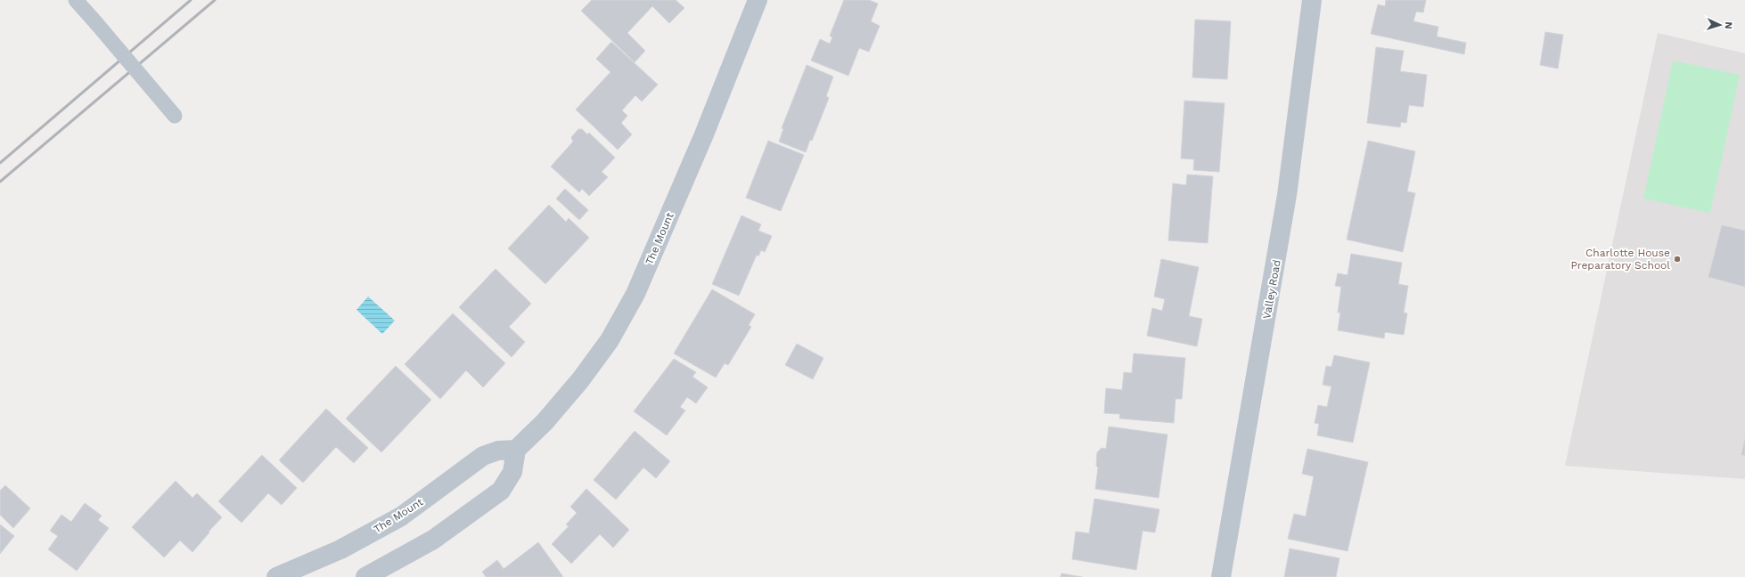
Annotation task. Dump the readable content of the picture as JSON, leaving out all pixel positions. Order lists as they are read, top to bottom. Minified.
{"streets":{"street":["The Mount","Valley Road"]},"places":["Charlotte House Preparatory School"],"north":"right"}
